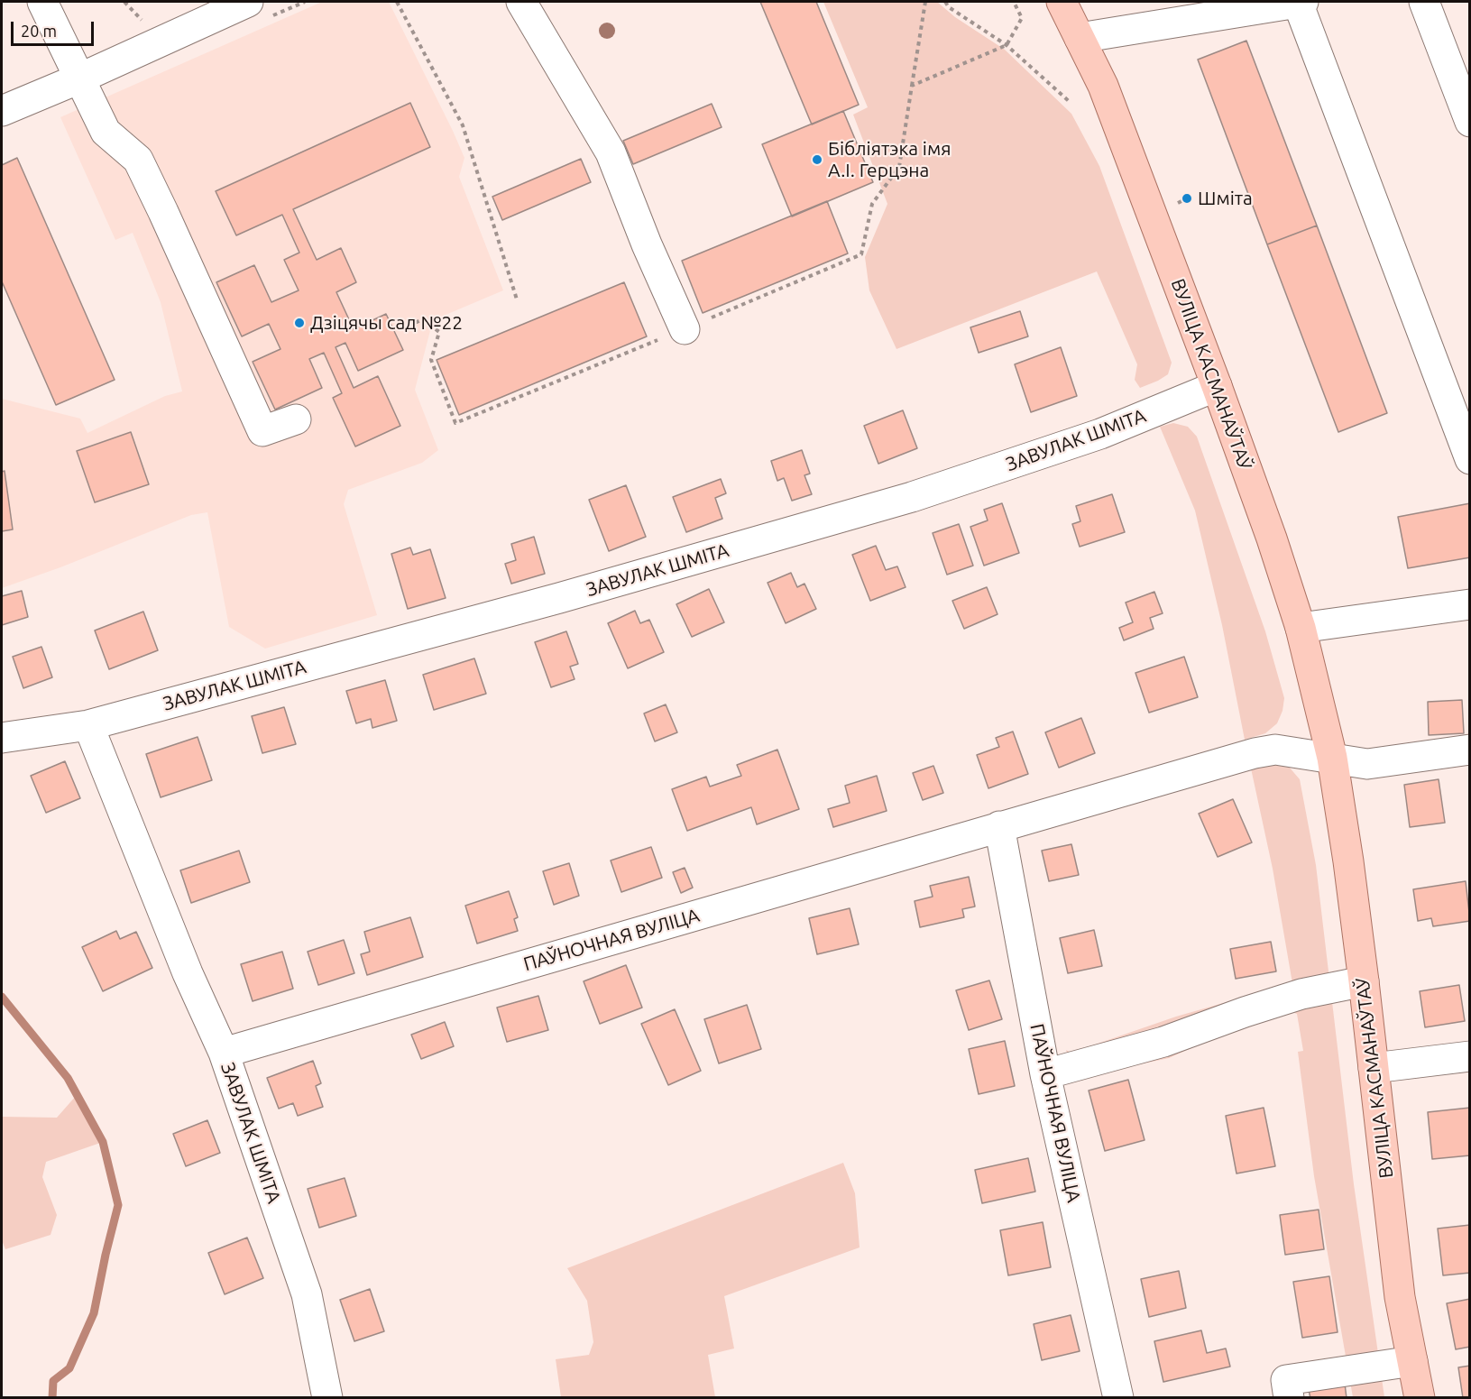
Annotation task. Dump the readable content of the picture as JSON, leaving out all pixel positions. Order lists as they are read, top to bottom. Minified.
{"streets":{"main road":["ВУЛІЦА КАСМАНАЎТАЎ"],"street":["ЗАВУЛАК ШМІТА","ПАЎНОЧНАЯ ВУЛІЦА"]},"crossings":[["ВУЛІЦА КАСМАНАЎТАЎ","ЗАВУЛАК ШМІТА"],["ВУЛІЦА КАСМАНАЎТАЎ","ПАЎНОЧНАЯ ВУЛІЦА"],["ЗАВУЛАК ШМІТА","ПАЎНОЧНАЯ ВУЛІЦА"]],"places":["Бібліятэка імя А.І. Герцэна","Шміта","Дзіцячы сад №22"],"scale_bar":"20 m"}
